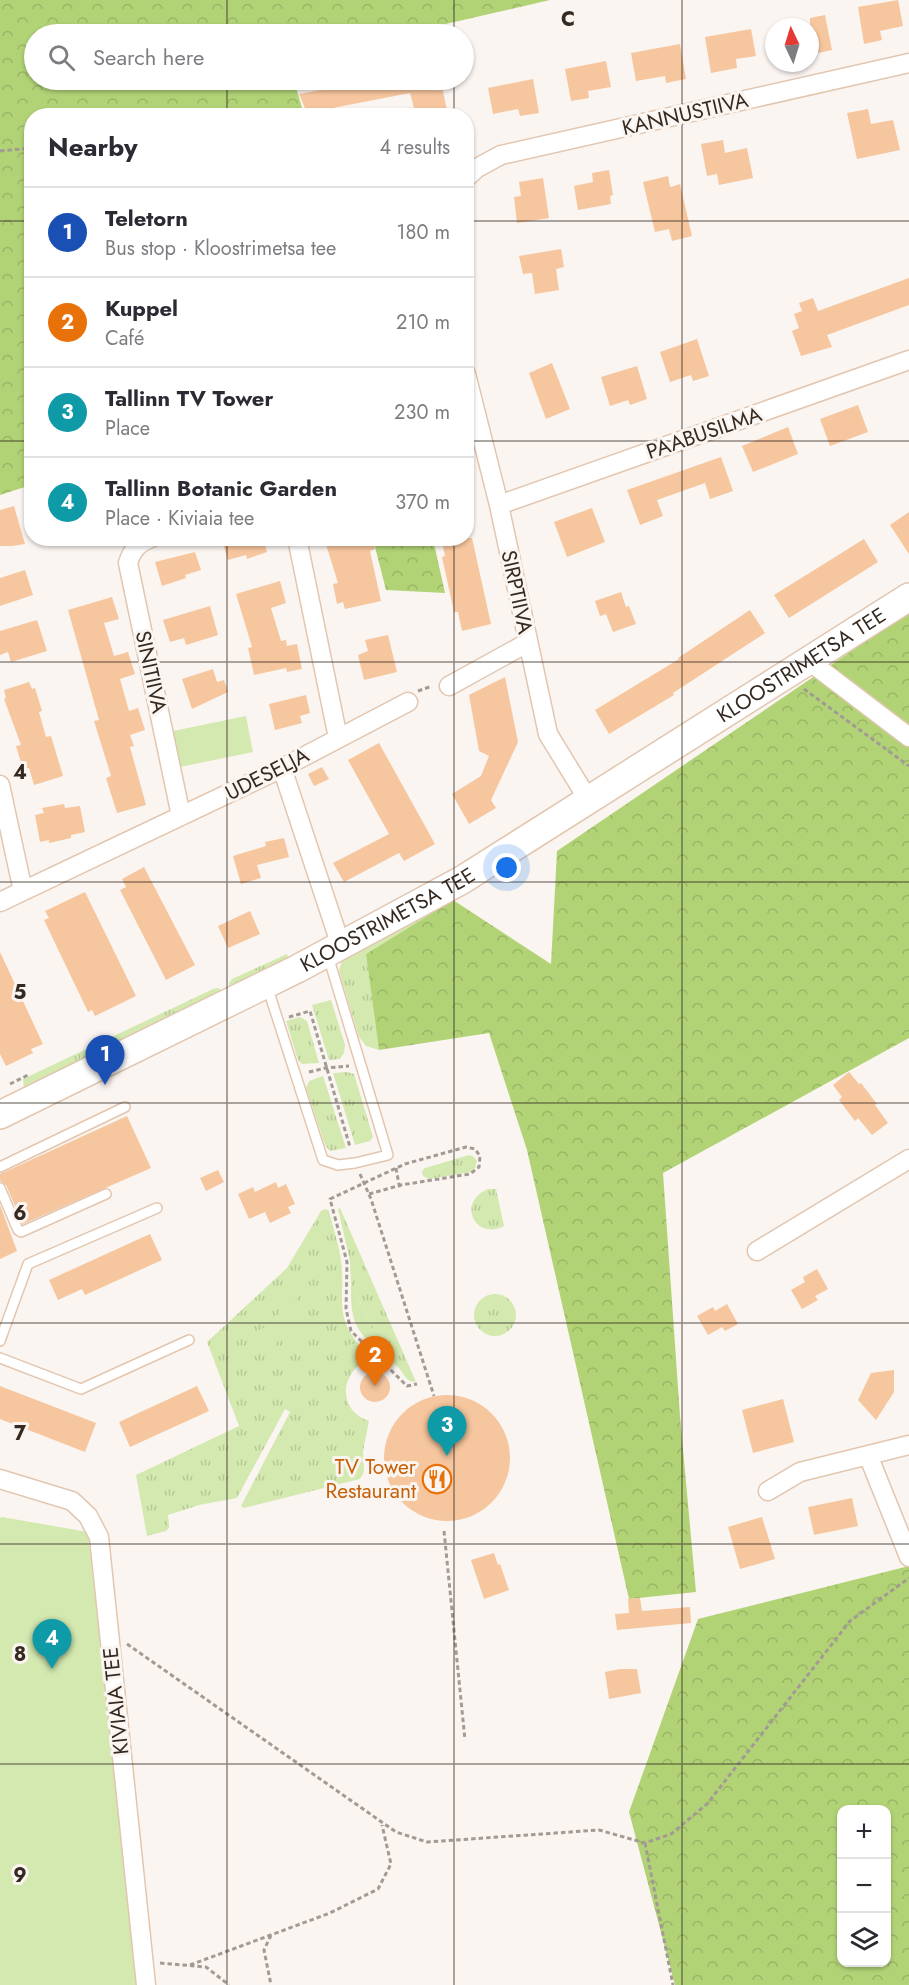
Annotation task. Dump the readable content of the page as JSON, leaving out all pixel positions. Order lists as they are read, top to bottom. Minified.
{"streets":{"main road":["KLOOSTRIMETSA TEE"],"street":["KANNUSTIIVA","PAABUSILMA","SIRPTIIVA","SINITIIVA","UDESELJA","KIVIAIA TEE"]},"crossings":[["PAABUSILMA","SIRPTIIVA"],["SIRPTIIVA","KLOOSTRIMETSA TEE"],["SINITIIVA","UDESELJA"]],"places":{"restaurant":["TV Tower Restaurant"]},"north":"top","page":{"search":"Search here","heading":["Nearby","4 results"],"list":[{"mark":"1","name":"Teletorn","note":"Bus stop · Kloostrimetsa tee","value":"180 m"},{"mark":"2","name":"Kuppel","note":"Café","value":"210 m"},{"mark":"3","name":"Tallinn TV Tower","note":"Place","value":"230 m"},{"mark":"4","name":"Tallinn Botanic Garden","note":"Place · Kiviaia tee","value":"370 m"}],"pins":["1","2","3","4"],"map_buttons":["+","−"]},"grid":{"columns":["C"],"rows":["4","5","6","7","8","9"]}}
